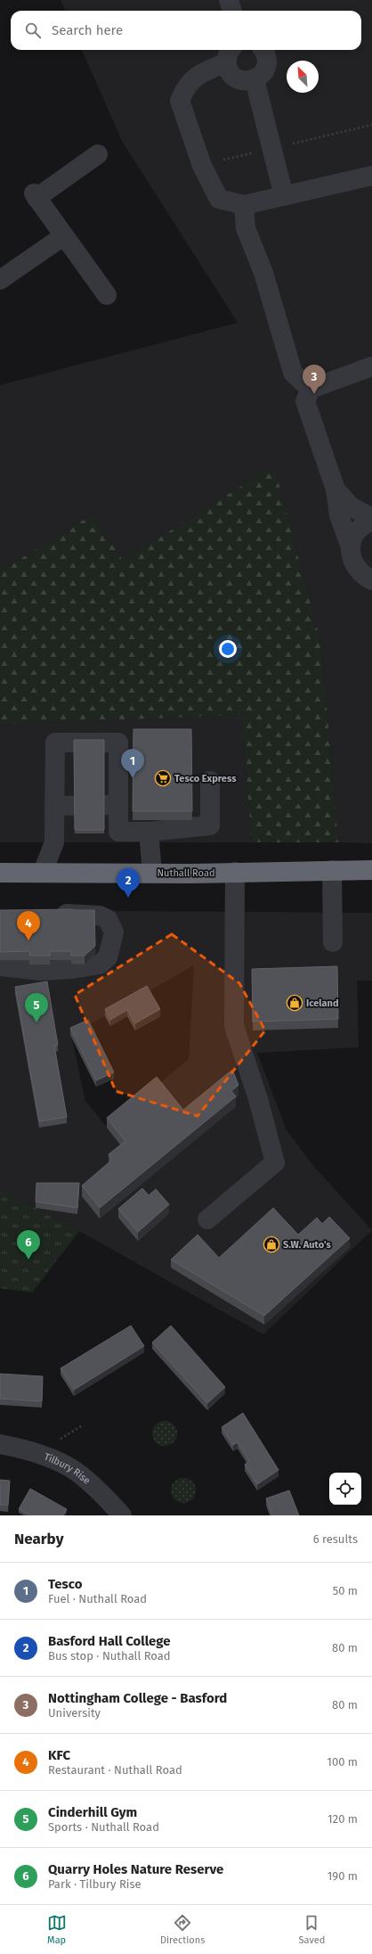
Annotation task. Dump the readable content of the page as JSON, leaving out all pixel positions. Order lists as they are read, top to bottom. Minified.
{"streets":{"highway":["Nuthall Road"],"street":["Tilbury Rise"]},"places":{"supermarket":["Tesco Express"],"shop":["Iceland","S.W. Auto's"]},"north":"top left","page":{"search":"Search here","pins":["3","1","2","4","5","6"],"heading":["Nearby","6 results"],"list":[{"mark":"1","name":"Tesco","note":"Fuel · Nuthall Road","value":"50 m"},{"mark":"2","name":"Basford Hall College","note":"Bus stop · Nuthall Road","value":"80 m"},{"mark":"3","name":"Nottingham College - Basford","note":"University","value":"80 m"},{"mark":"4","name":"KFC","note":"Restaurant · Nuthall Road","value":"100 m"},{"mark":"5","name":"Cinderhill Gym","note":"Sports · Nuthall Road","value":"120 m"},{"mark":"6","name":"Quarry Holes Nature Reserve","note":"Park · Tilbury Rise","value":"190 m"}],"nav":["Map","Directions","Saved"]}}
